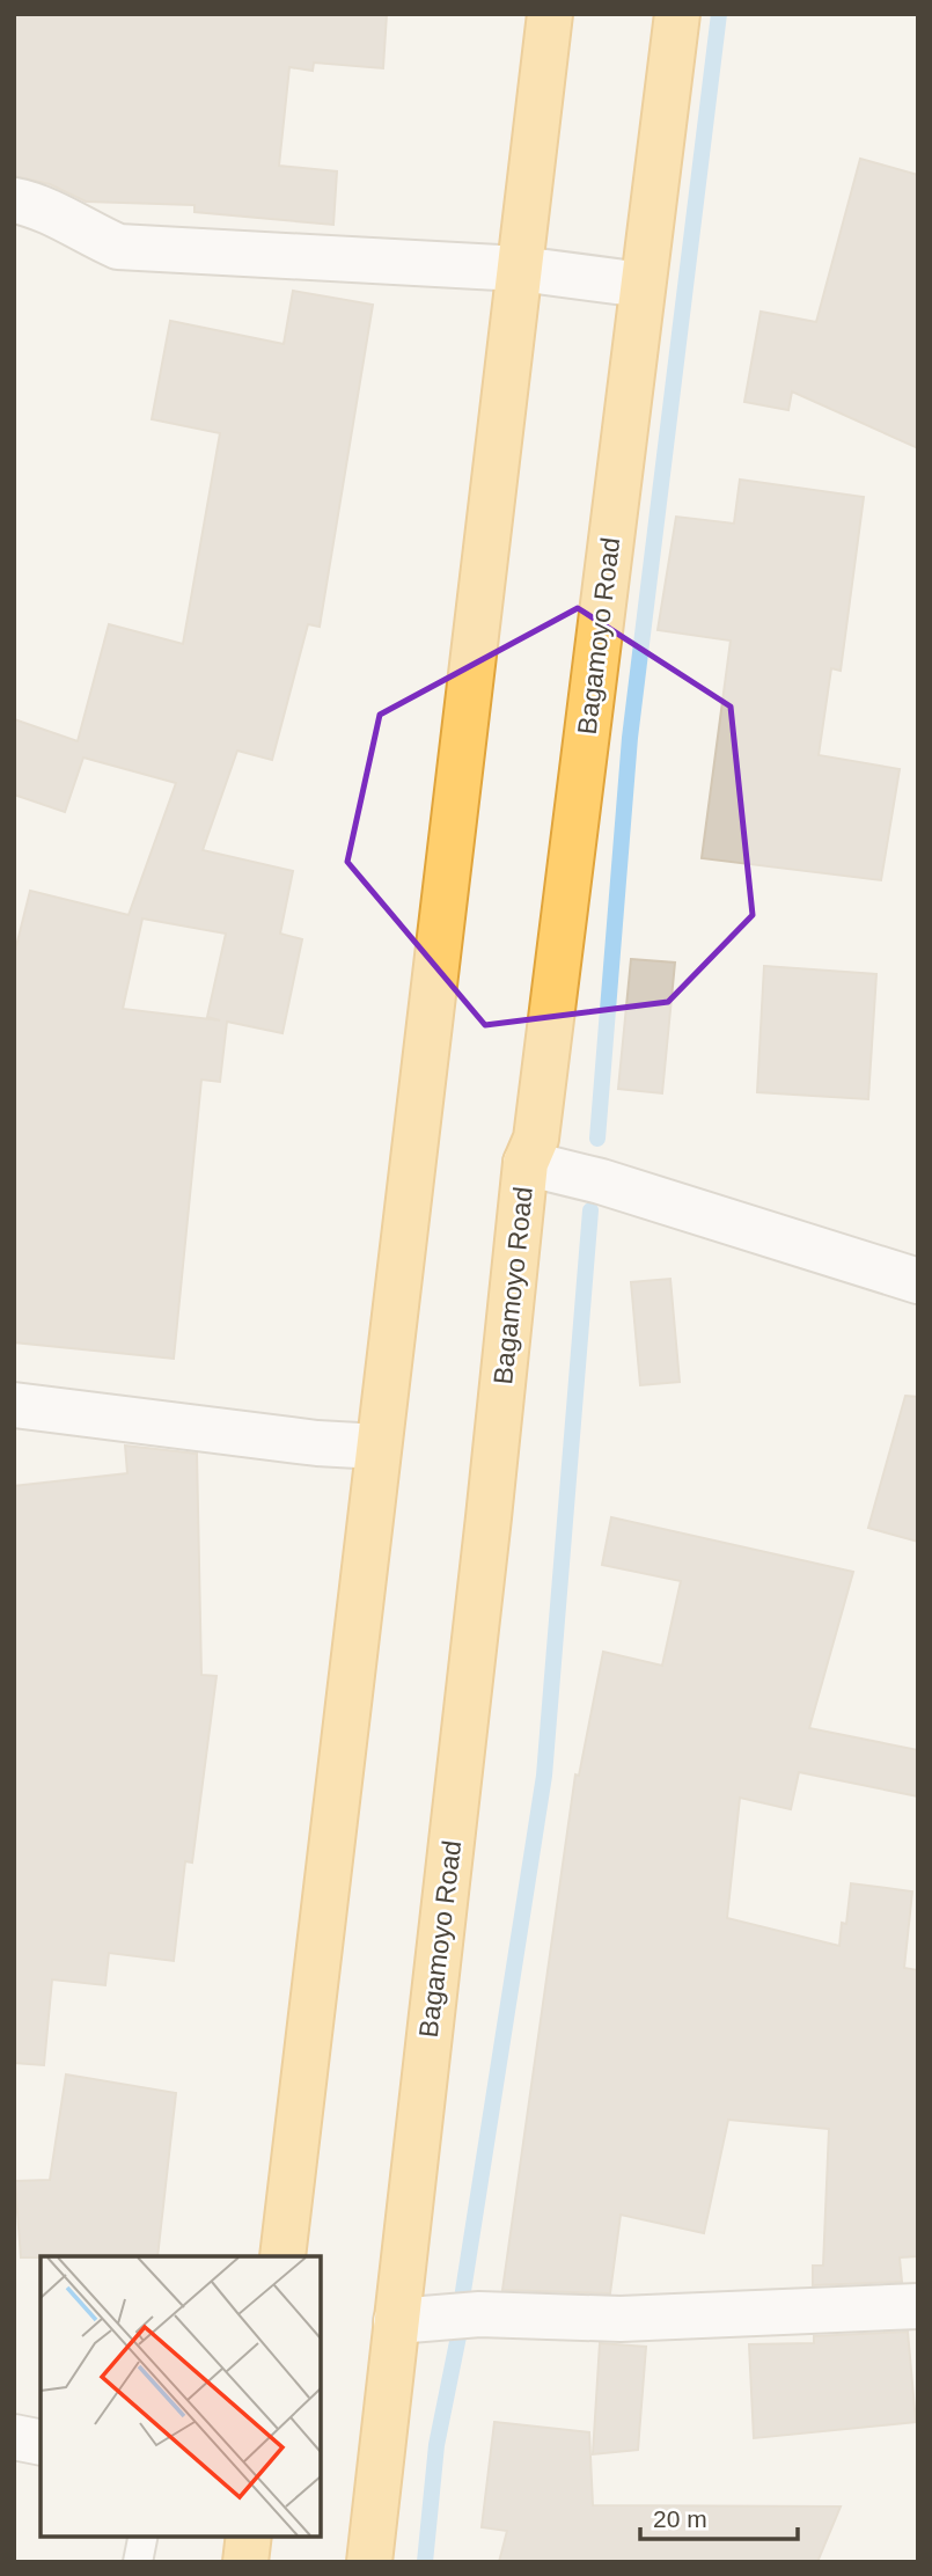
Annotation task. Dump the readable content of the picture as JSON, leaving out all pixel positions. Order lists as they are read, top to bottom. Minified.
{"streets":{"highway":["Bagamoyo Road"]},"scale_bar":"20 m"}
